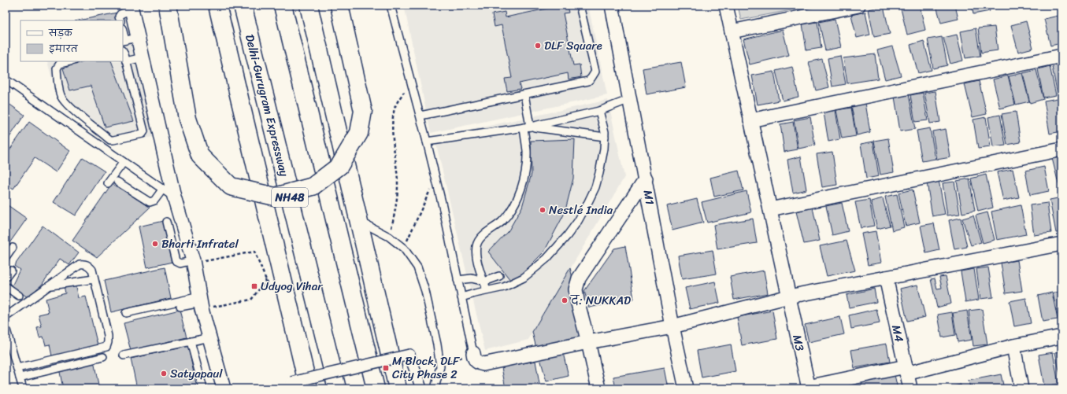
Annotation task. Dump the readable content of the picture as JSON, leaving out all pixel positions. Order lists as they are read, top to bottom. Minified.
{"streets":{"main road":["Delhi-Gurugram Expressway","NH48"],"street":["M1","M4","M3"]},"places":{"other":["DLF Square","Nestlé India","Bharti Infratel","द: NUKKAD","Satyapaul"],"transit":["Udyog Vihar","M Block, DLF City Phase 2"]},"legend":["सड़क","इमारत"]}
